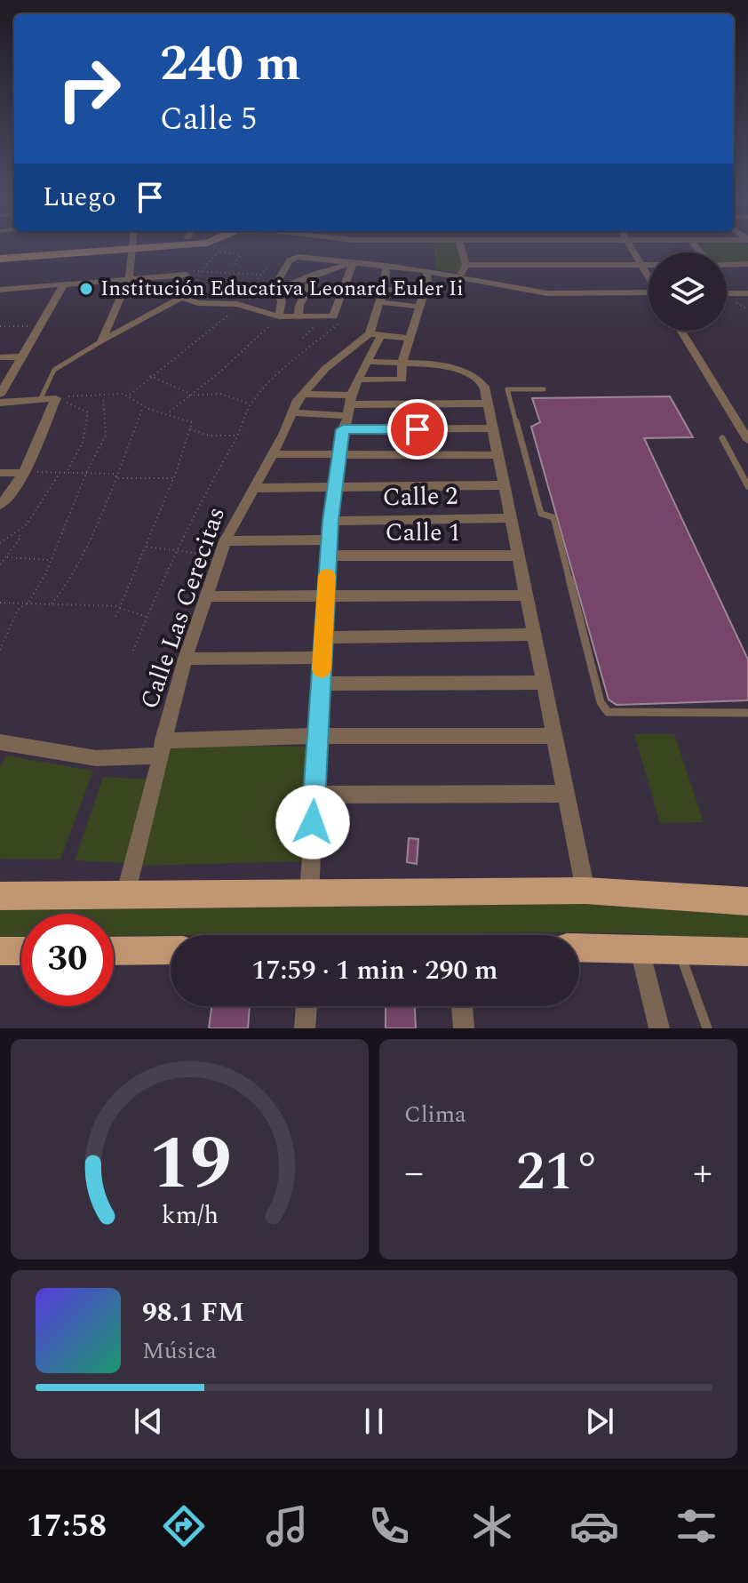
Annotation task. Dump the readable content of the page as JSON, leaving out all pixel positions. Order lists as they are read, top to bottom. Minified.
{"streets":{"street":["Calle 2","Calle 1","Calle Las Cerecitas"]},"places":["Institución Educativa Leonard Euler Ii"],"page":{"turn":["240 m","Calle 5"],"then":"Luego","limit":"30","trip":"17:59 · 1 min · 290 m","tile":"Clima","heat":["−","21°","+"],"song":["98.1 FM","Música"],"tabs":"17:58","gauge":["19","km/h"]}}
